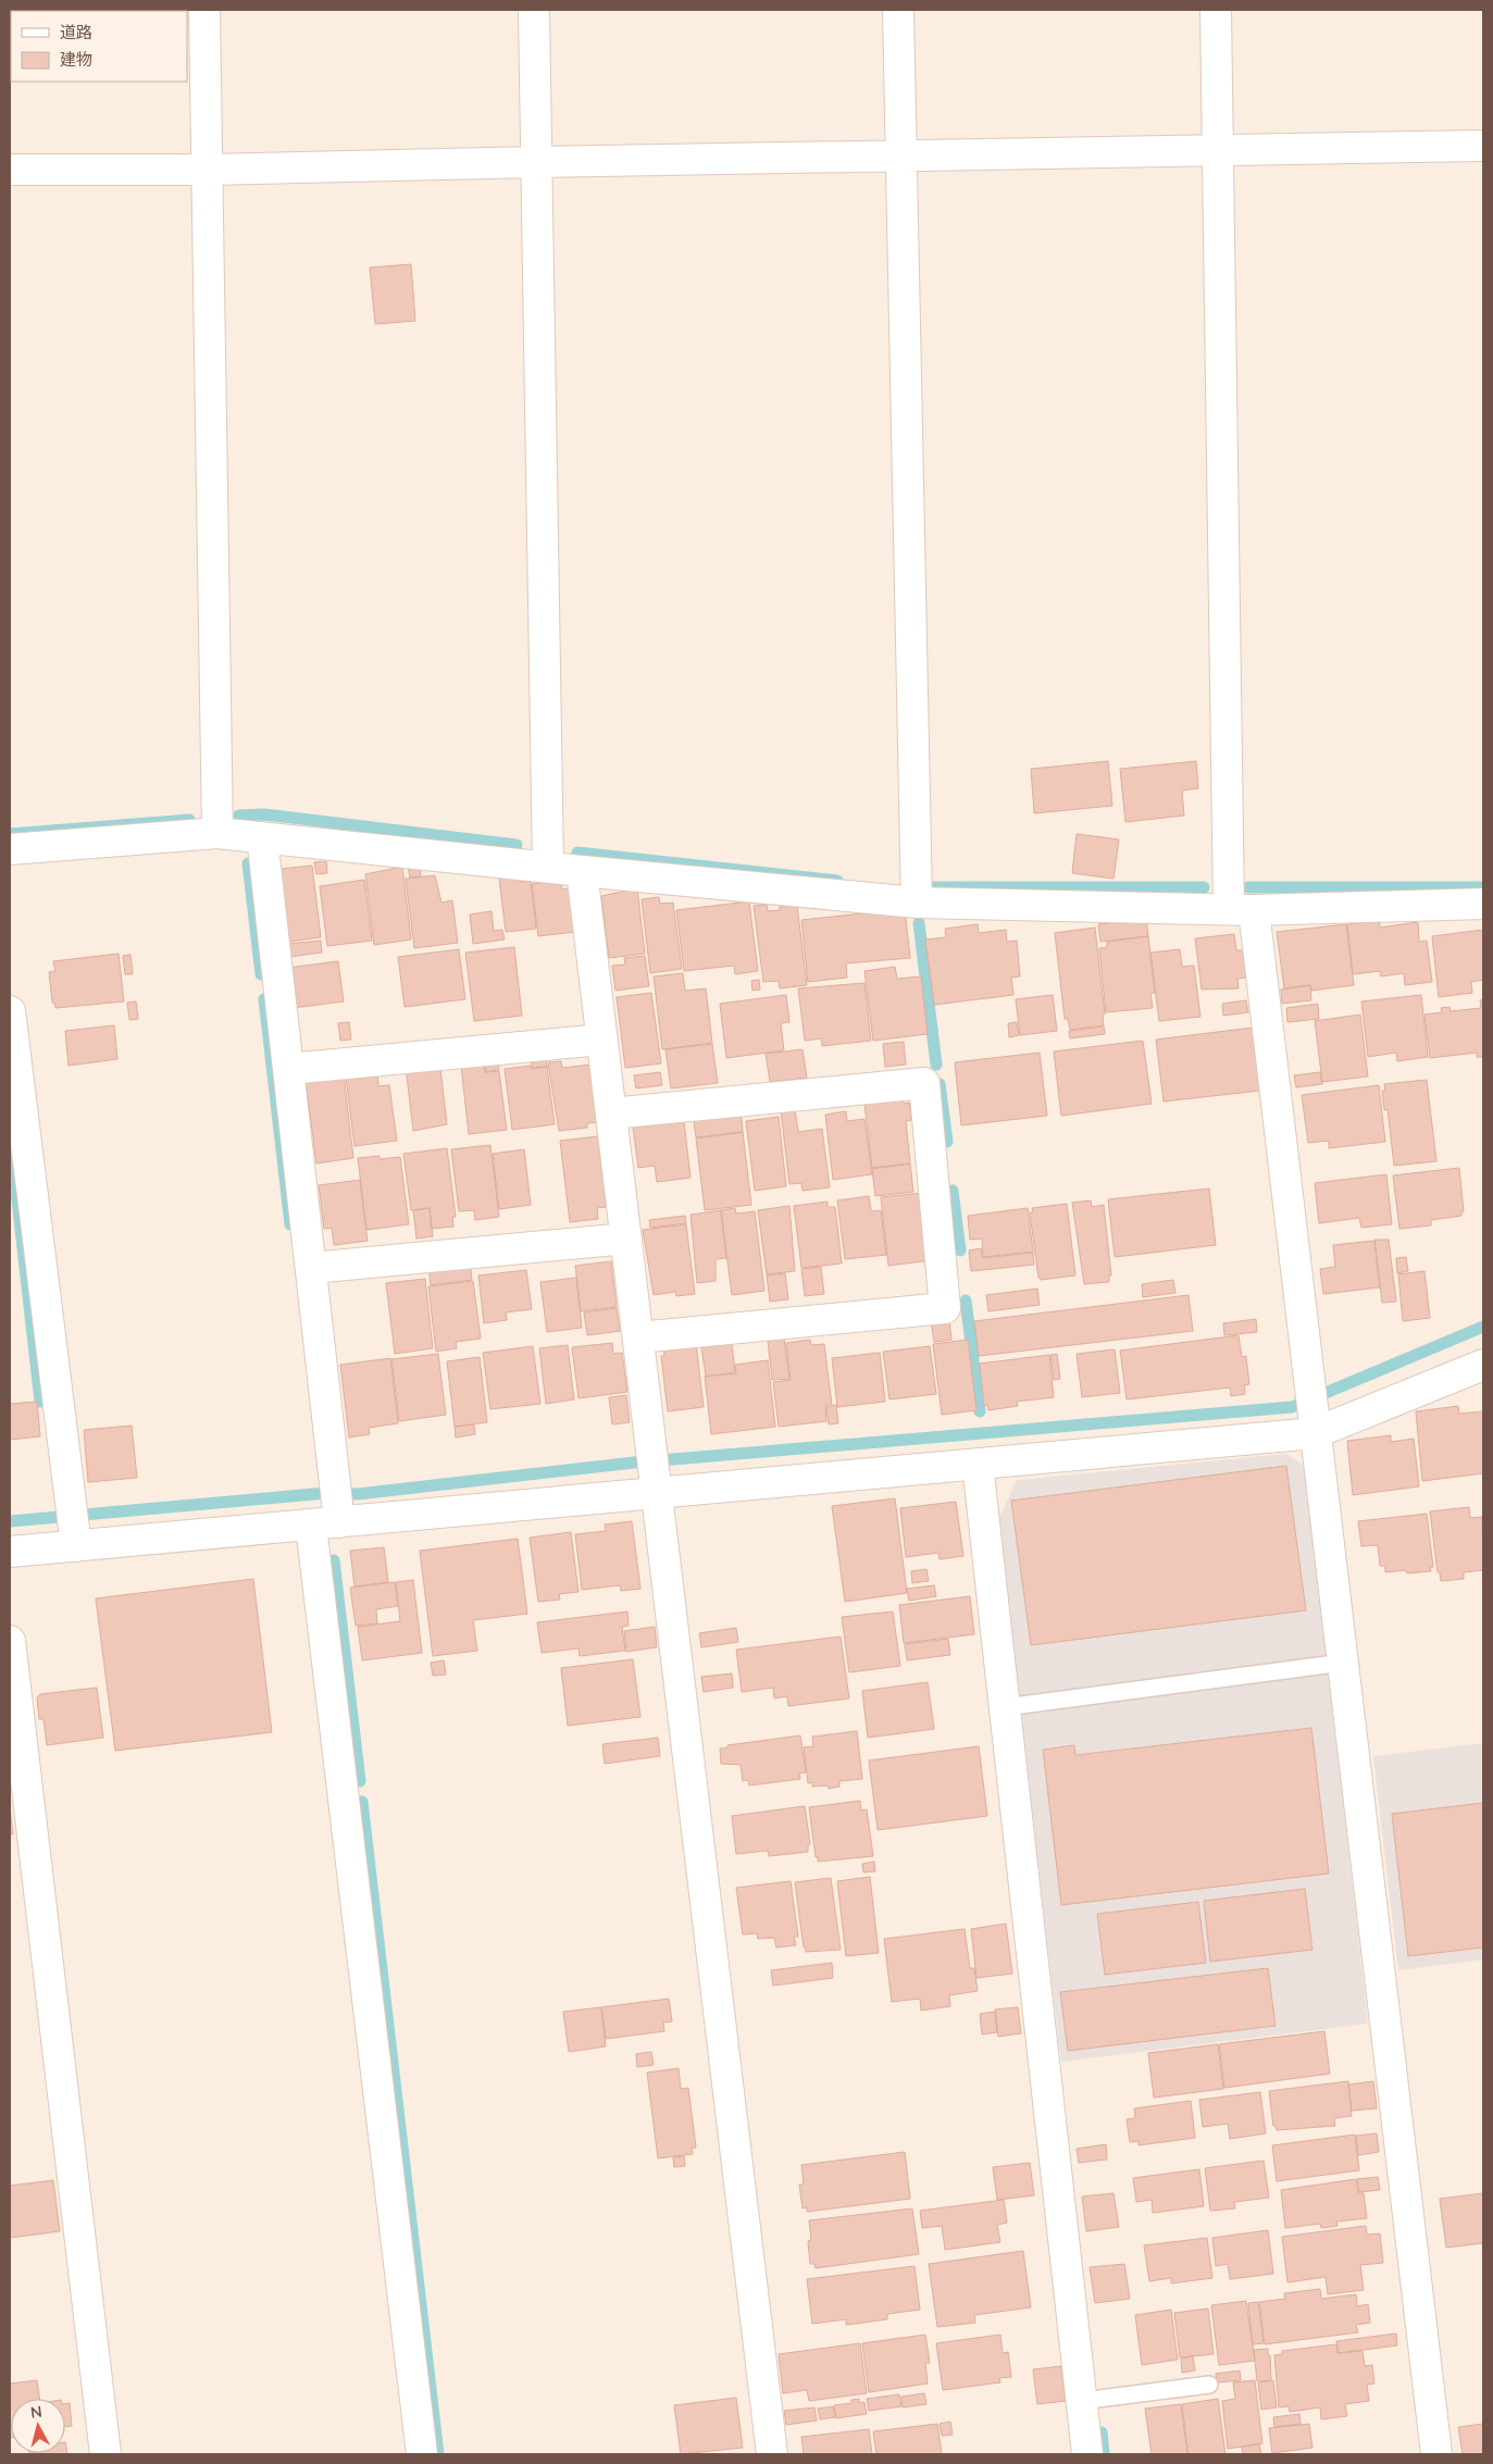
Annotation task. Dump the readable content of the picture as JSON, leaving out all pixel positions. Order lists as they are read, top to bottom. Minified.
{"legend":["道路","建物"],"north":"top"}
